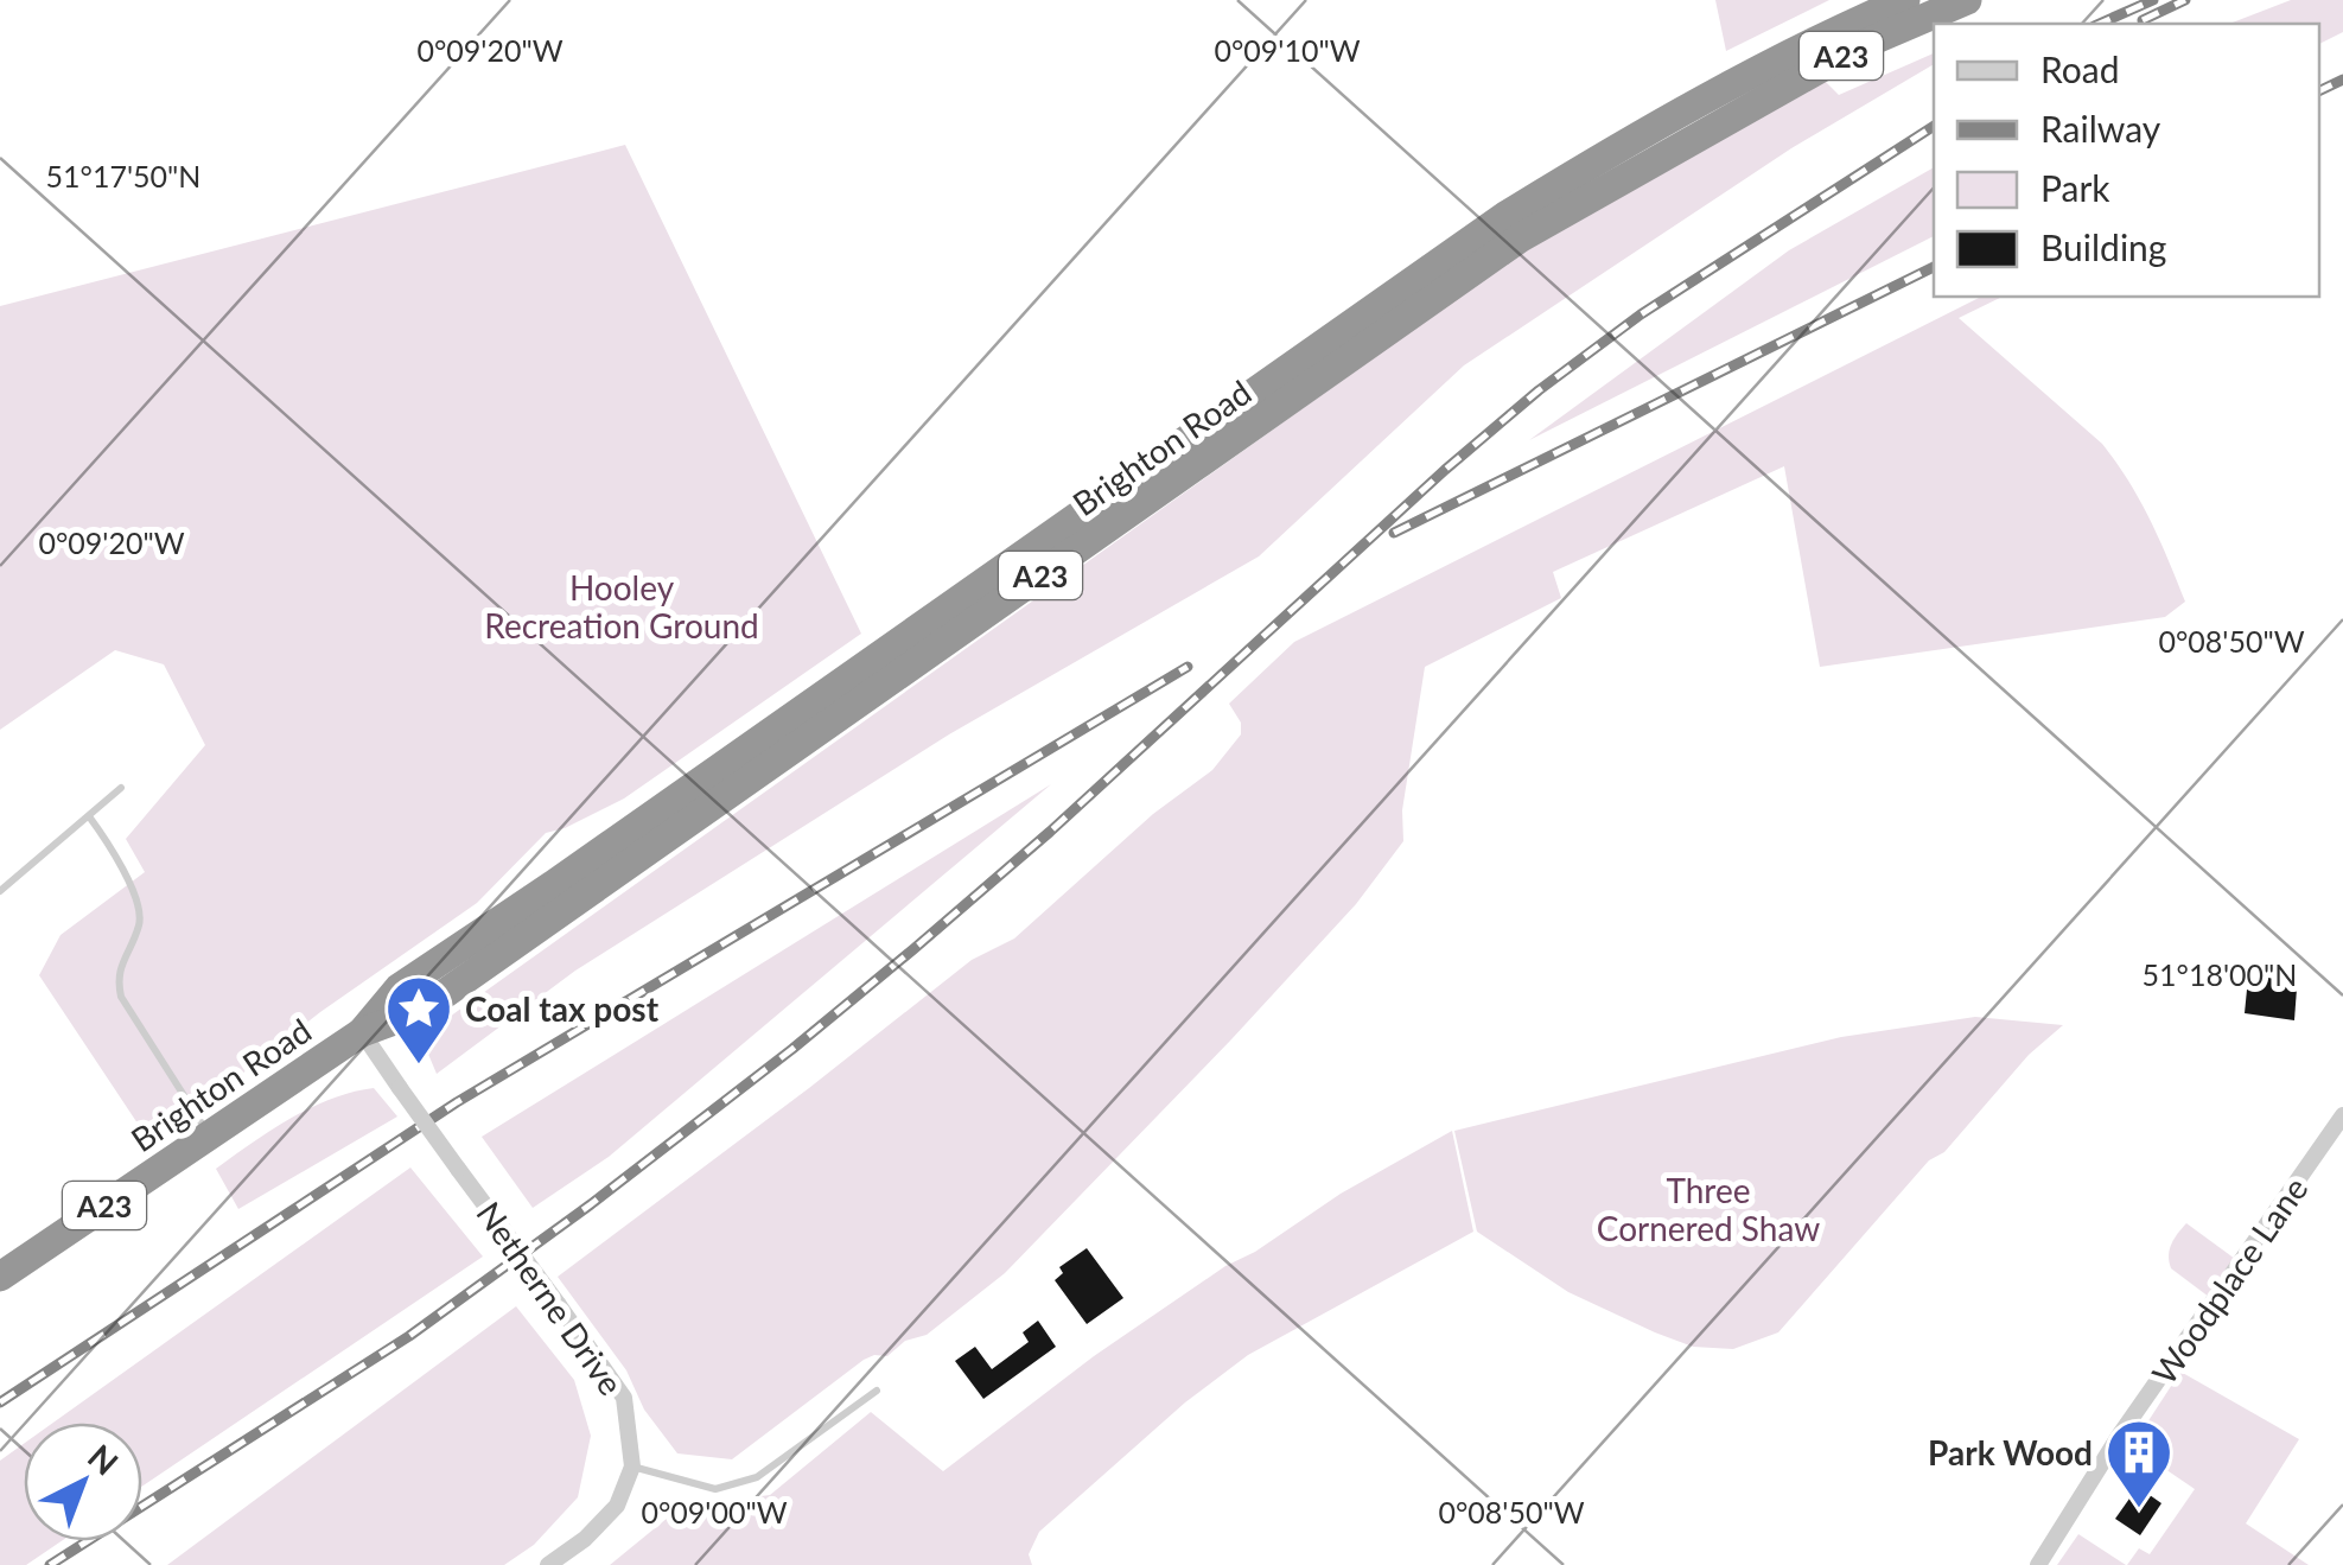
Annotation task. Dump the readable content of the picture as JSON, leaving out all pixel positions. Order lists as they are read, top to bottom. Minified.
{"streets":{"highway":["A23","Brighton Road"],"street":["Woodplace Lane","Netherne Drive"]},"crossings":[["Brighton Road","Netherne Drive"]],"parks":["Hooley Recreation Ground","Three Cornered Shaw"],"places":{"place":["Coal tax post"],"building":["Park Wood"]},"legend":["Road","Railway","Park","Building"],"north":"top right","coordinates":["0°09'20\"W","0°09'10\"W","51°17'50\"N","0°08'50\"W","51°18'00\"N","0°09'00\"W"]}
